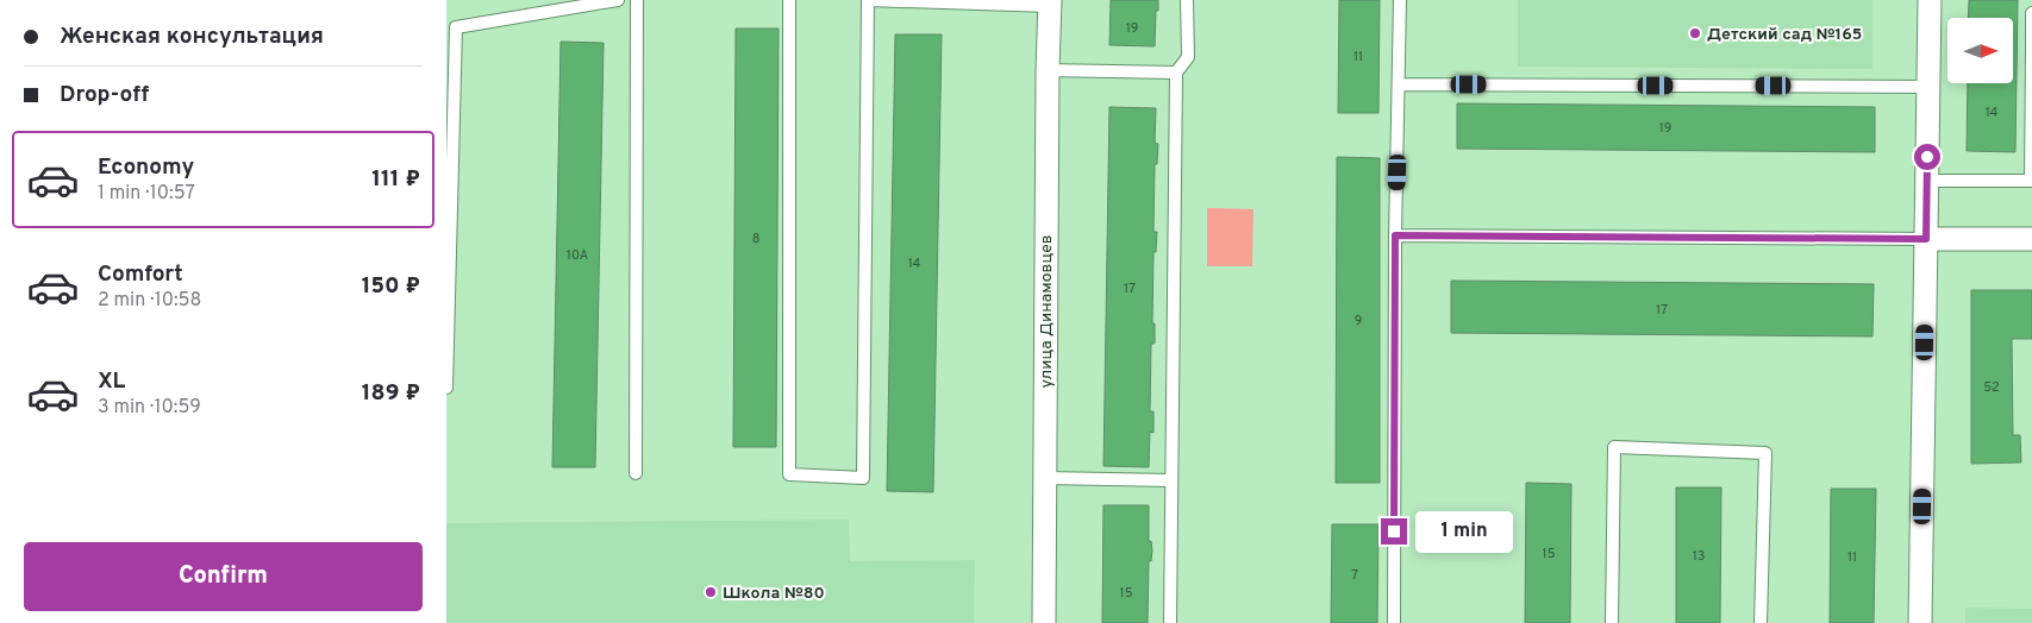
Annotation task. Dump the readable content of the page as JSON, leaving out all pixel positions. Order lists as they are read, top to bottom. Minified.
{"streets":{"street":["улица Динамовцев"]},"places":["Детский сад №165","Школа №80"],"house_numbers":["19","11","14","19","8","10А","14","17","17","9","52","15","13","11","7","15"],"north":"right","page":{"banner":["Женская консультация","Drop-off"],"list":[{"name":"Economy","note":"1 min · 10:57","value":"111 ₽"},{"name":"Comfort","note":"2 min · 10:58","value":"150 ₽"},{"name":"XL","note":"3 min · 10:59","value":"189 ₽"}],"bubble":"1 min","buttons":"Confirm"}}
